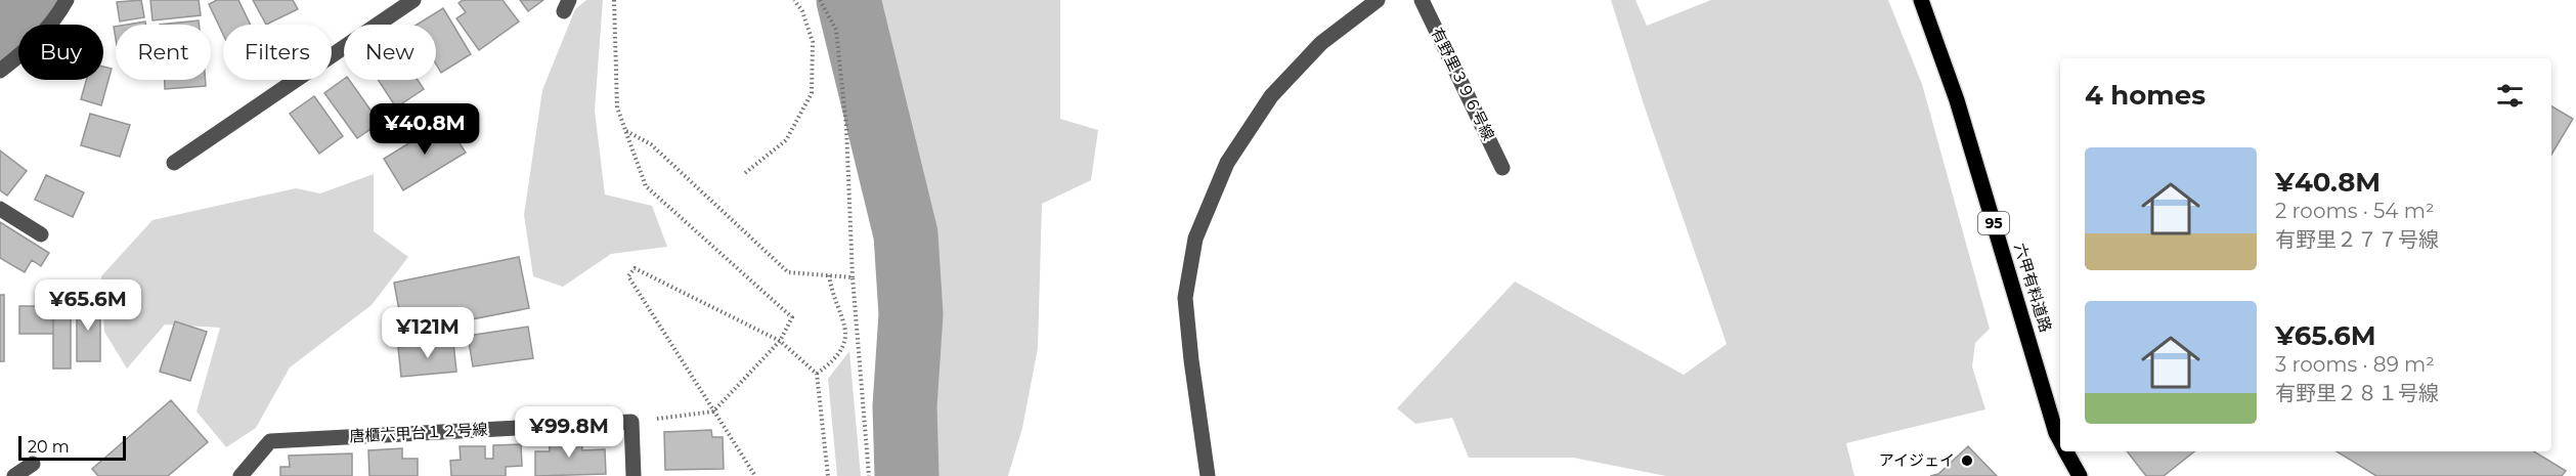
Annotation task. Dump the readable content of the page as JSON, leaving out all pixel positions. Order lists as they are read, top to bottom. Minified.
{"streets":{"main road":["95","六甲有料道路"],"street":["有野里３９６号線","唐櫃六甲台１２号線"]},"places":["アイジェイ"],"scale_bar":"20 m","page":{"chip":["Buy","Rent","Filters","New"],"heading":"4 homes","price":["¥40.8M","¥65.6M","¥121M","¥99.8M"],"list":[{"name":"¥40.8M","note":"2 rooms · 54 m² · 有野里２７７号線"},{"name":"¥65.6M","note":"3 rooms · 89 m² · 有野里２８１号線"}],"scale":"20 m"}}
